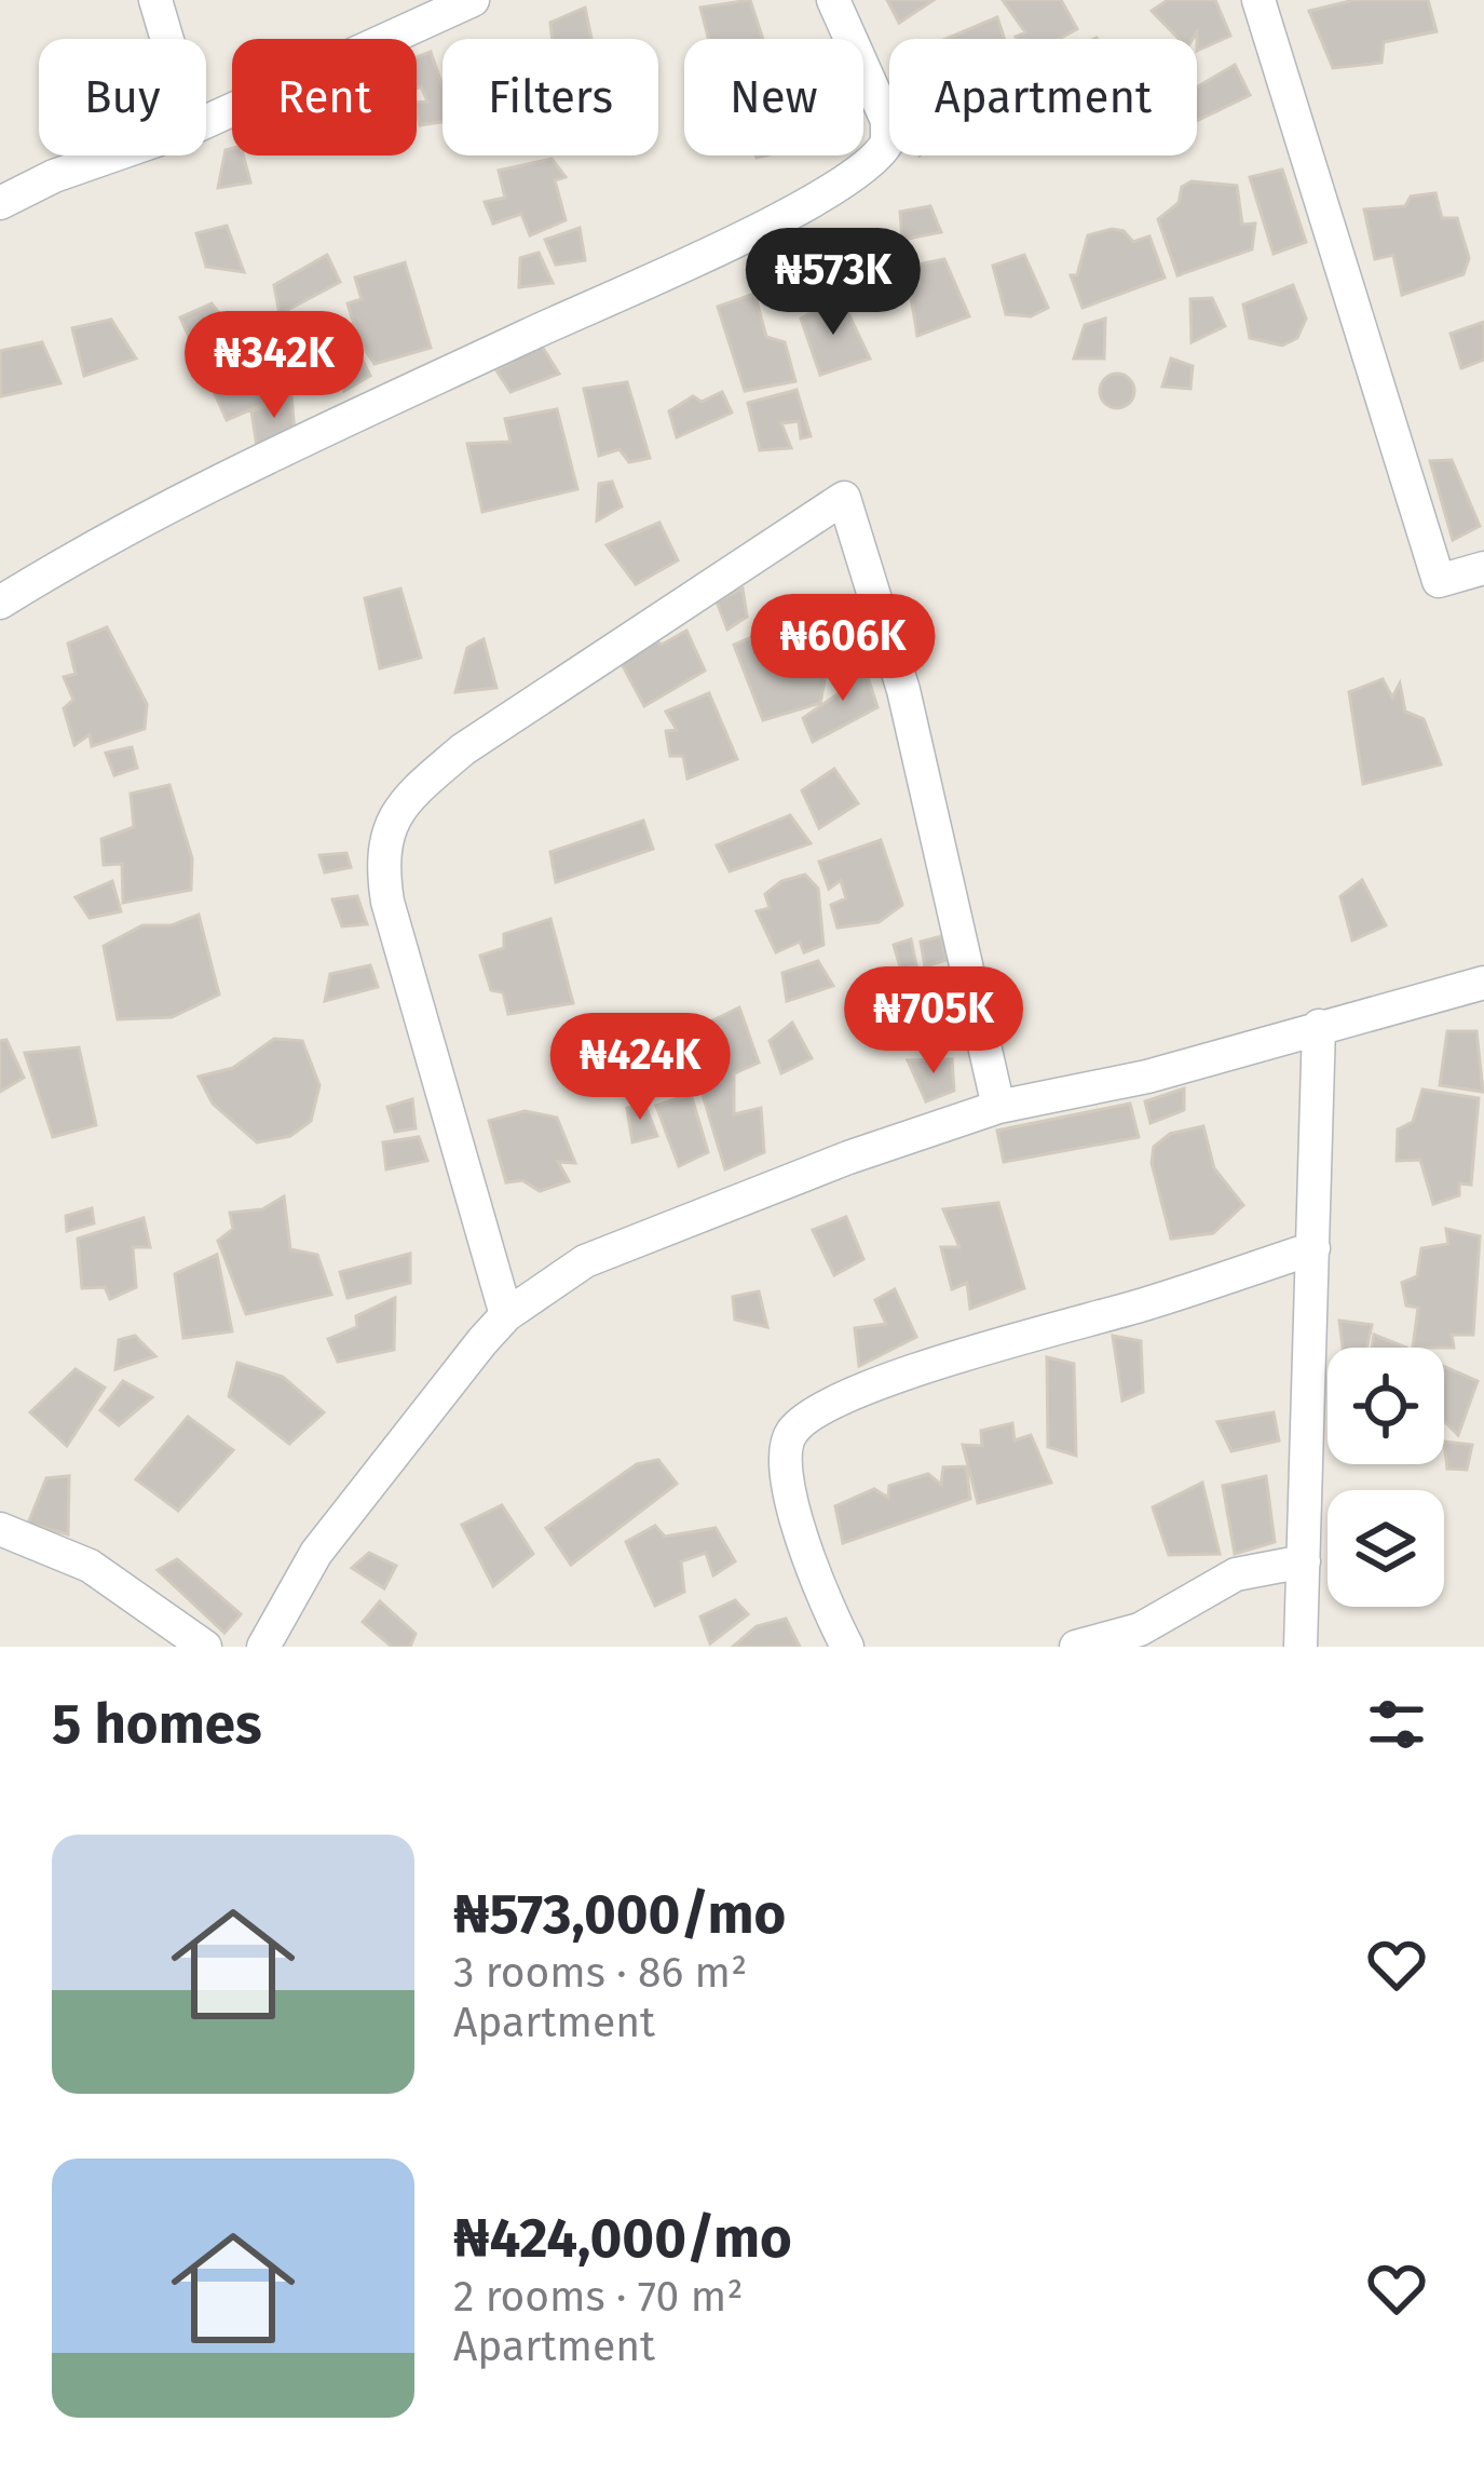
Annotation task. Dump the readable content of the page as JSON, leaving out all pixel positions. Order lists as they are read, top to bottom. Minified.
{"page":{"chip":["Buy","Rent","Filters","New","Apartment"],"price":["₦573K","₦342K","₦606K","₦705K","₦424K"],"heading":"5 homes","list":[{"name":"₦573,000/mo","note":"3 rooms · 86 m² · Apartment"},{"name":"₦424,000/mo","note":"2 rooms · 70 m² · Apartment"}]}}
